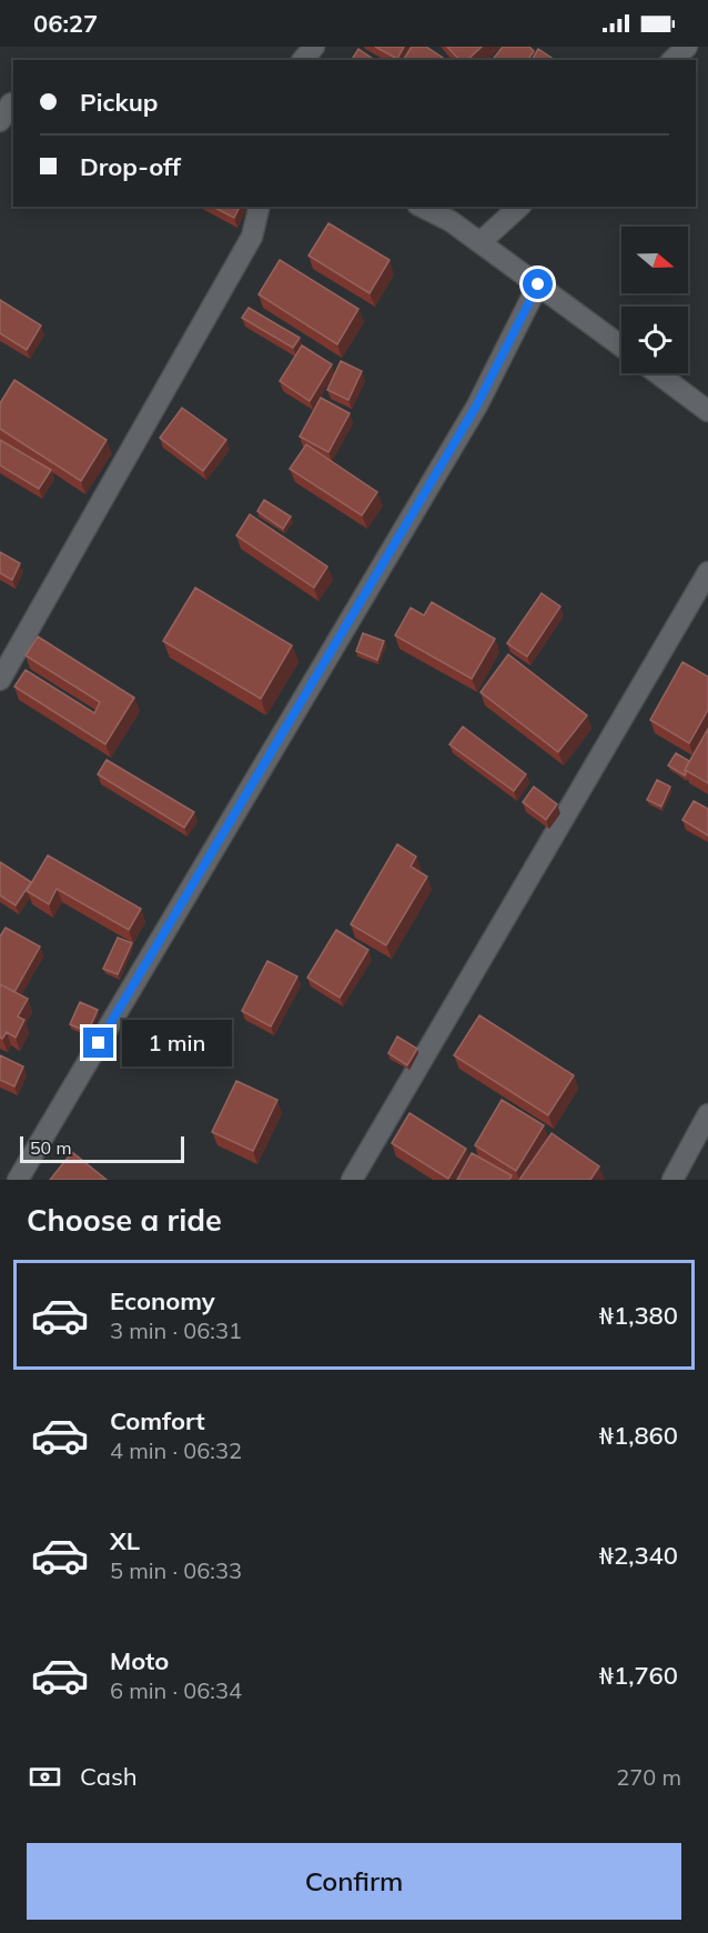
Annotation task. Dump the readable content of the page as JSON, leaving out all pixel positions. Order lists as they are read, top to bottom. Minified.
{"scale_bar":"50 m","north":"right","page":{"status":"06:27","banner":["Pickup","Drop-off"],"bubble":"1 min","scale":"50 m","heading":"Choose a ride","list":[{"name":"Economy","note":"3 min · 06:31","value":"₦1,380"},{"name":"Comfort","note":"4 min · 06:32","value":"₦1,860"},{"name":"XL","note":"5 min · 06:33","value":"₦2,340"},{"name":"Moto","note":"6 min · 06:34","value":"₦1,760"}],"pay":["Cash","270 m"],"buttons":"Confirm"}}
